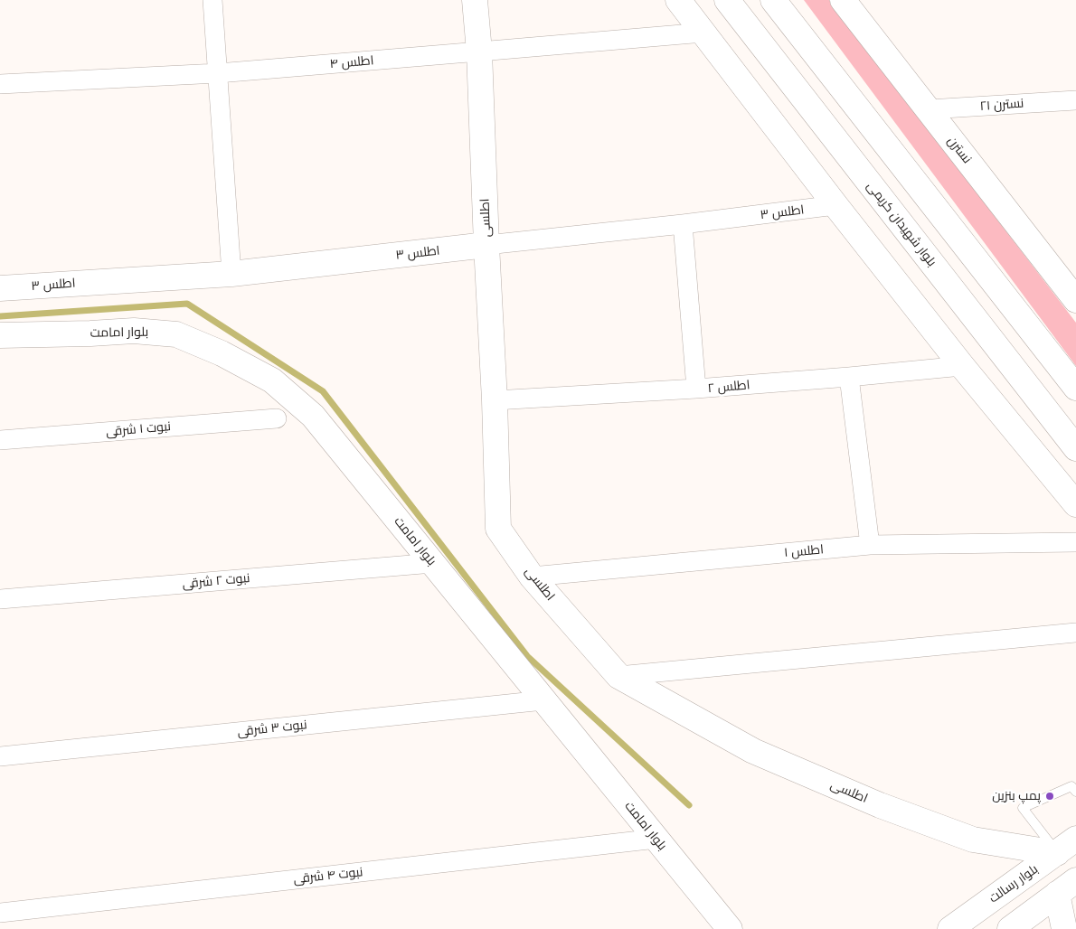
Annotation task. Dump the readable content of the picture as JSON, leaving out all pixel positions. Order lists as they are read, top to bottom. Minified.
{"streets":{"street":["اطلس ۴","نسترن ۲۱","نسترن","اطلس ۳","اطلسی","بلوار شهیدان کریمی","بلوار امامت","اطلس ۲","نبوت ۱ شرقی","اطلس ۱","نبوت ۲ شرقی","نبوت ۳ شرقی","نبوت ۴ شرقی","بلوار رسالت"]},"crossings":[["اطلس ۴","اطلسی"],["نسترن ۲۱","نسترن"],["اطلس ۳","اطلسی"],["اطلسی","اطلس ۲"],["اطلسی","اطلس ۱"],["اطلسی","بلوار رسالت"],["بلوار امامت","نبوت ۲ شرقی"],["بلوار امامت","نبوت ۳ شرقی"],["بلوار امامت","نبوت ۴ شرقی"]],"places":["پمپ بنزین"]}
